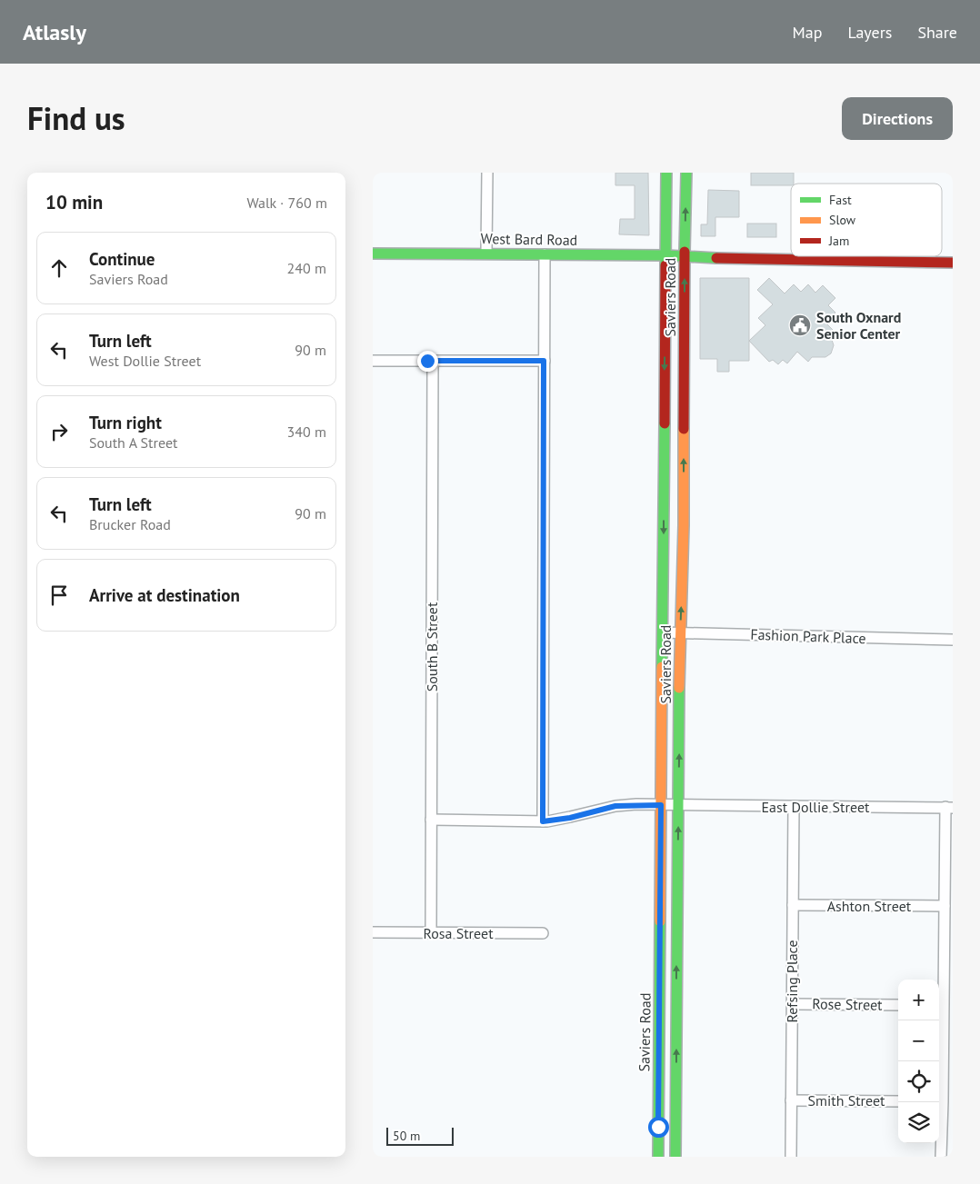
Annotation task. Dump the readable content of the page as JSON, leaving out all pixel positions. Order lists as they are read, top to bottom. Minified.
{"streets":{"main road":["West Bard Road","Saviers Road"],"street":["Fashion Park Place","South B Street","East Dollie Street","Ashton Street","Rosa Street","Refsing Place","Rose Street","Smith Street"]},"crossings":[["West Bard Road","Saviers Road"],["Saviers Road","Fashion Park Place"],["Saviers Road","East Dollie Street"],["South B Street","East Dollie Street"],["South B Street","Rosa Street"],["East Dollie Street","Refsing Place"],["Ashton Street","Refsing Place"],["Refsing Place","Rose Street"],["Refsing Place","Smith Street"]],"places":{"public building":["South Oxnard Senior Center"]},"legend":["Fast","Slow","Jam"],"scale_bar":"50 m","page":{"header":"Atlasly","nav":["Map","Layers","Share"],"title":"Find us","buttons":"Directions","heading":["10 min","Walk · 760 m"],"list":[["Continue","Saviers Road","240 m"],["Turn left","West Dollie Street","90 m"],["Turn right","South A Street","340 m"],["Turn left","Brucker Road","90 m"],"Arrive at destination"],"map_buttons":["+","−"],"scale":"50 m"}}
